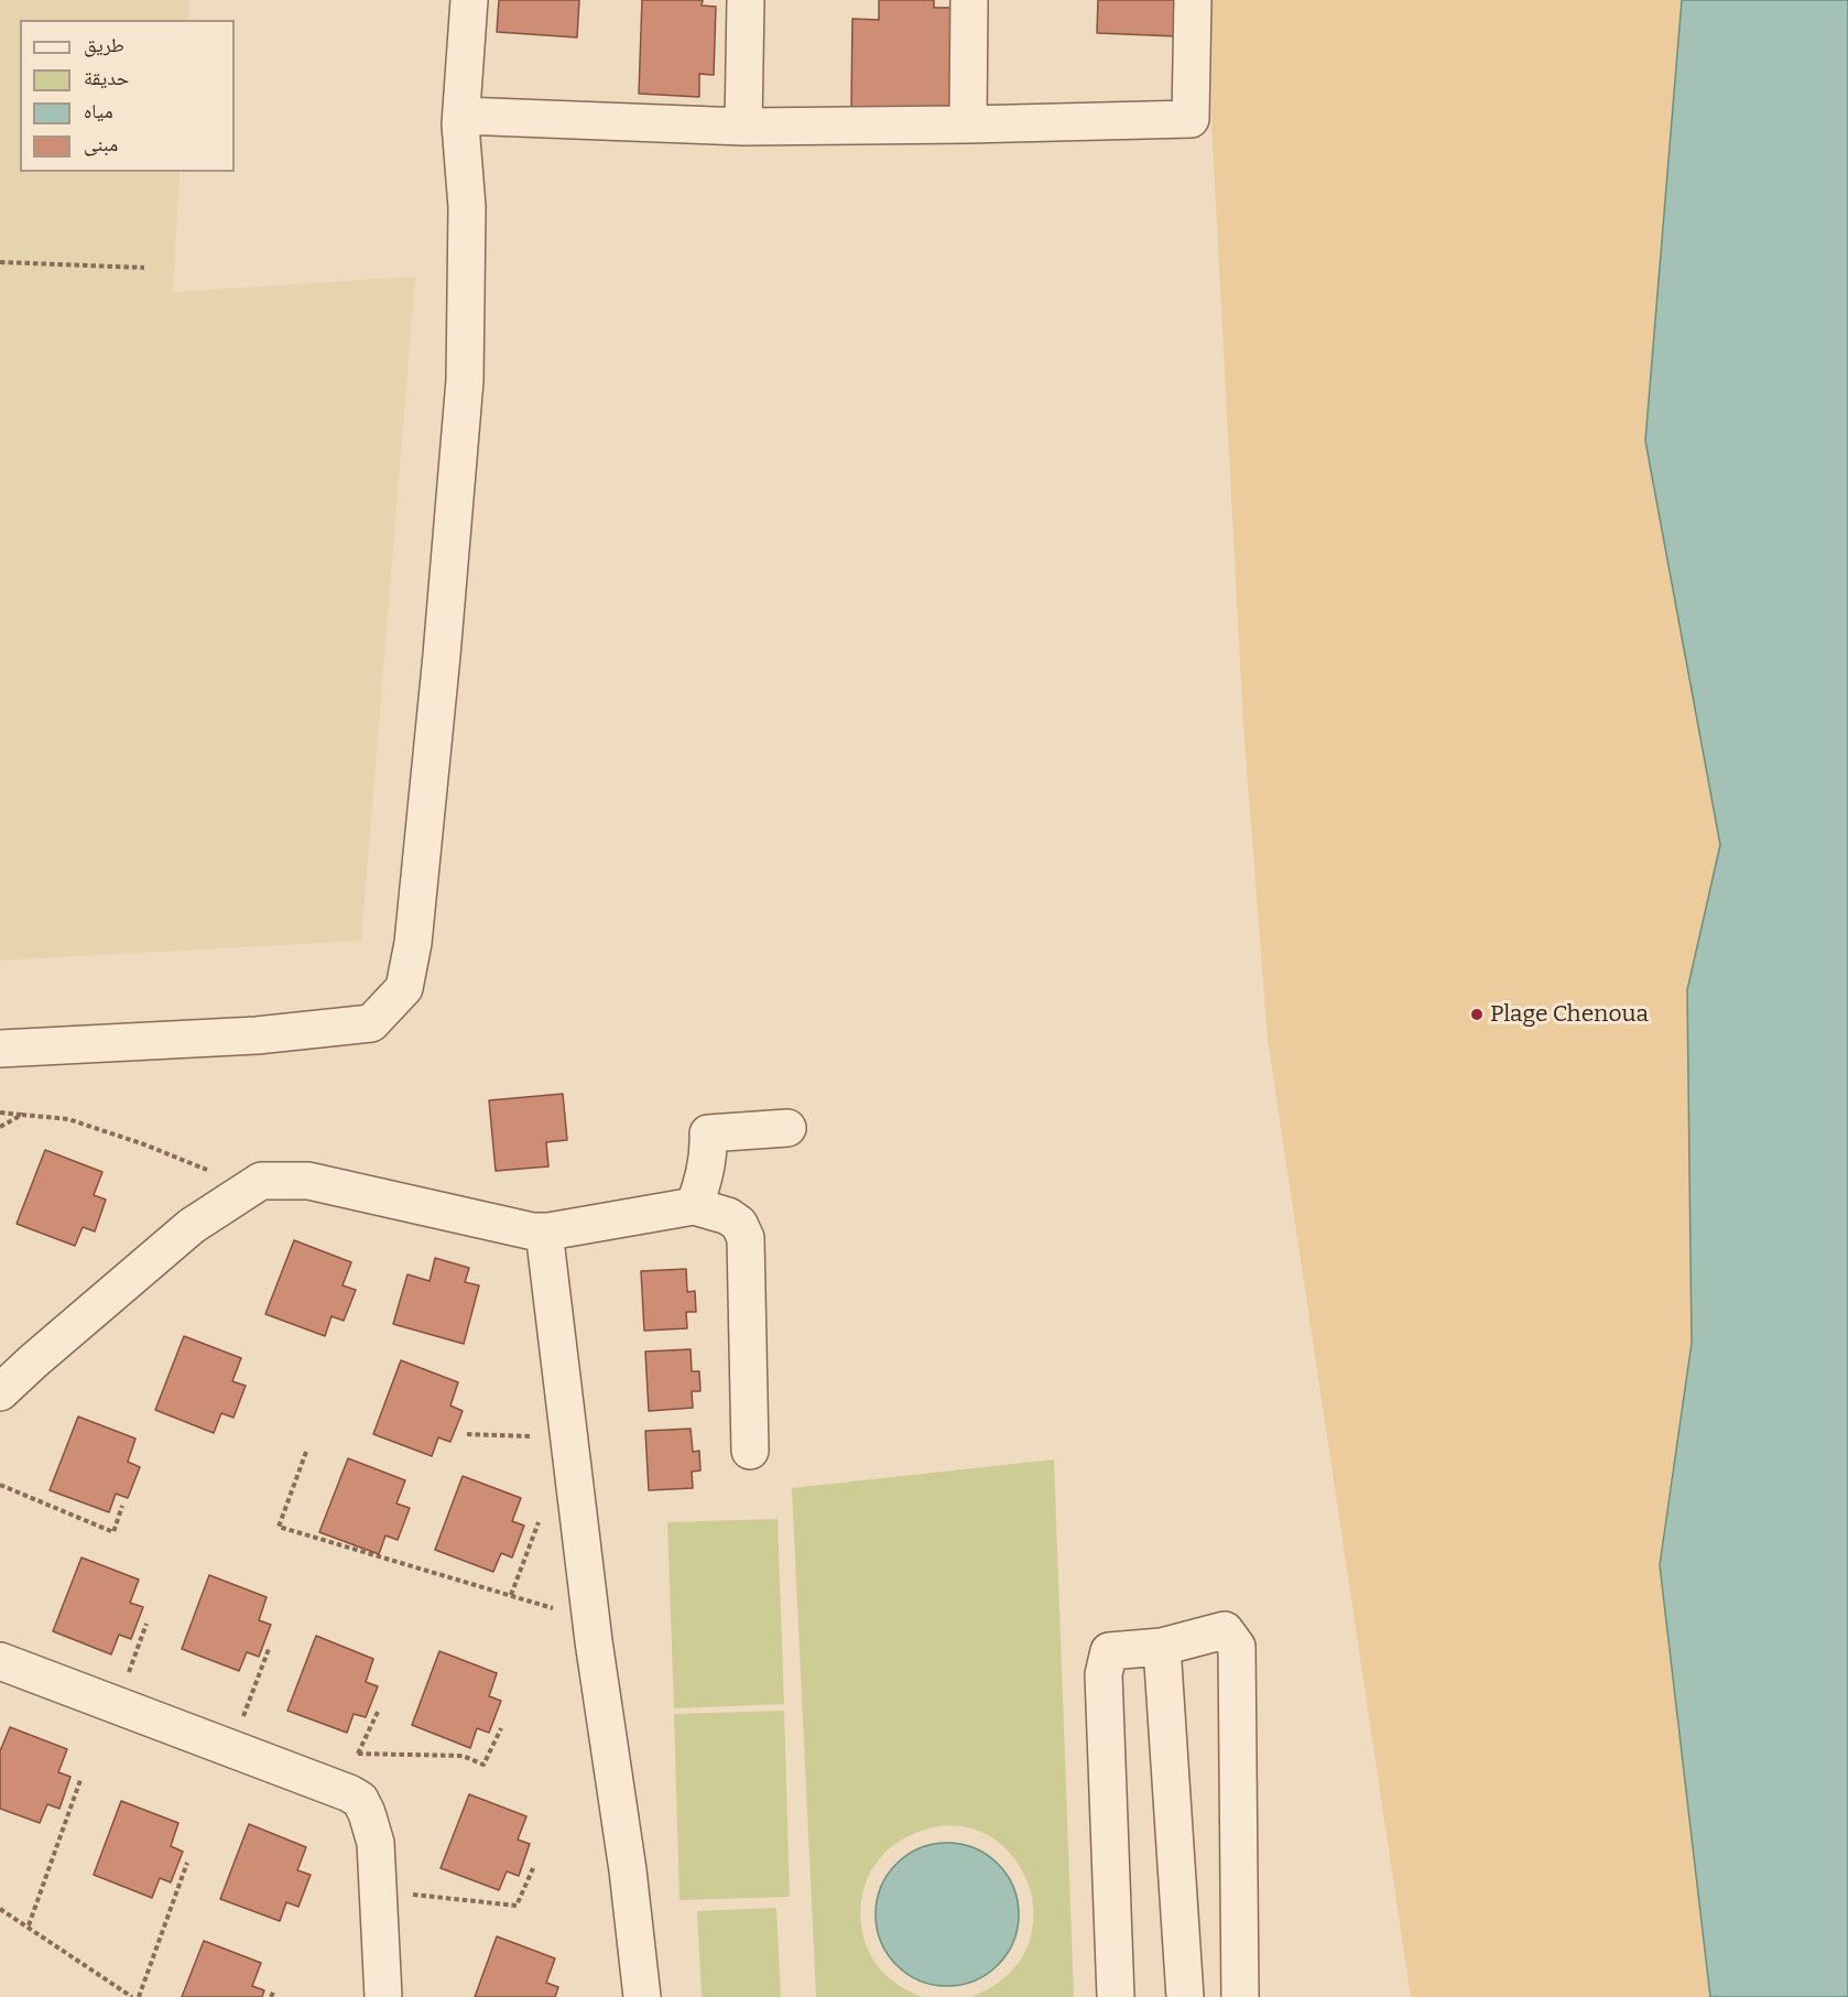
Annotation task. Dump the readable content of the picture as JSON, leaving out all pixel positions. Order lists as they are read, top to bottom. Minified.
{"places":["Plage Chenoua"],"legend":["طريق","حديقة","مياه","مبنى"]}
